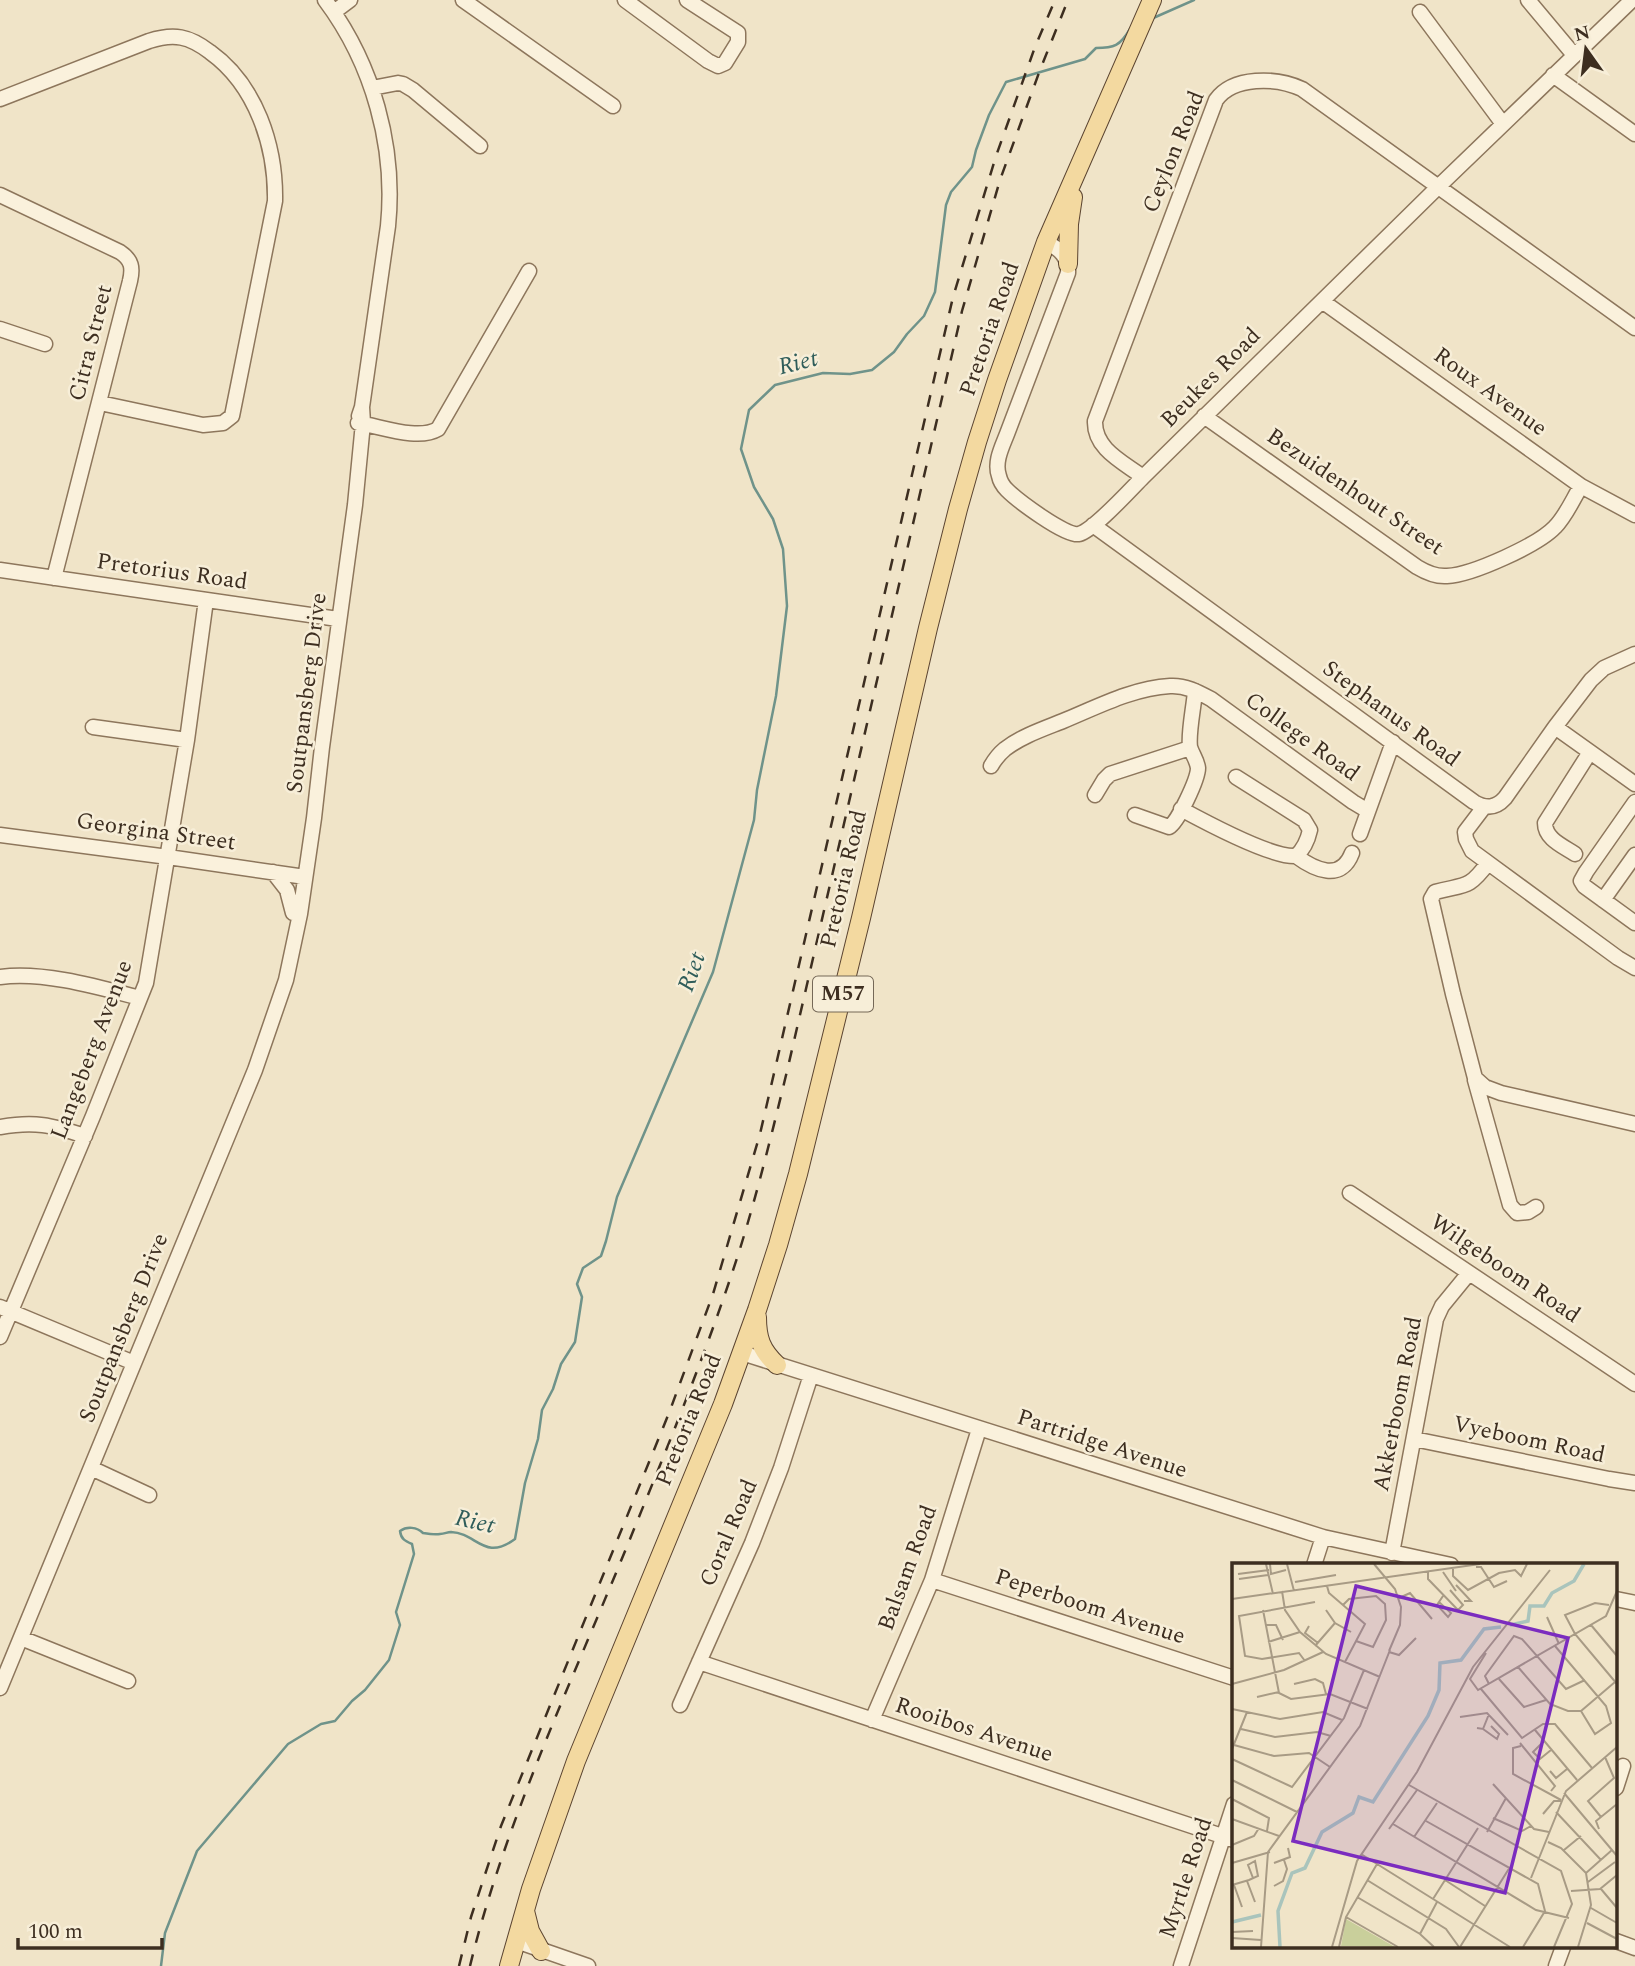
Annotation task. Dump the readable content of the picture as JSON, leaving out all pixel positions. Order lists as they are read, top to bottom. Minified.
{"streets":{"main road":["Pretoria Road","M57"],"street":["Ceylon Road","Citra Street","Beukes Road","Roux Avenue","Bezuidenhout Street","Pretorius Road","Soutpansberg Drive","Stephanus Road","College Road","Georgina Street","Langeberg Avenue","Wilgeboom Road","Akkerboom Road","Vyeboom Road","Partridge Avenue","Coral Road","Balsam Road","Peperboom Avenue","Rooibos Avenue","Myrtle Road"]},"crossings":[["Ceylon Road","Beukes Road"],["Pretoria Road","Partridge Avenue"],["Citra Street","Pretorius Road"],["Beukes Road","Roux Avenue"],["Beukes Road","Bezuidenhout Street"],["Beukes Road","Stephanus Road"],["Roux Avenue","Bezuidenhout Street"],["Pretorius Road","Soutpansberg Drive"],["Pretorius Road","Langeberg Avenue"],["Soutpansberg Drive","Georgina Street"],["Stephanus Road","College Road"],["Georgina Street","Langeberg Avenue"],["Wilgeboom Road","Akkerboom Road"],["Akkerboom Road","Vyeboom Road"],["Akkerboom Road","Partridge Avenue"],["Partridge Avenue","Coral Road"],["Partridge Avenue","Balsam Road"],["Coral Road","Rooibos Avenue"],["Balsam Road","Peperboom Avenue"],["Balsam Road","Rooibos Avenue"],["Rooibos Avenue","Myrtle Road"]],"water":["Riet"],"scale_bar":"100 m","north":"top"}
